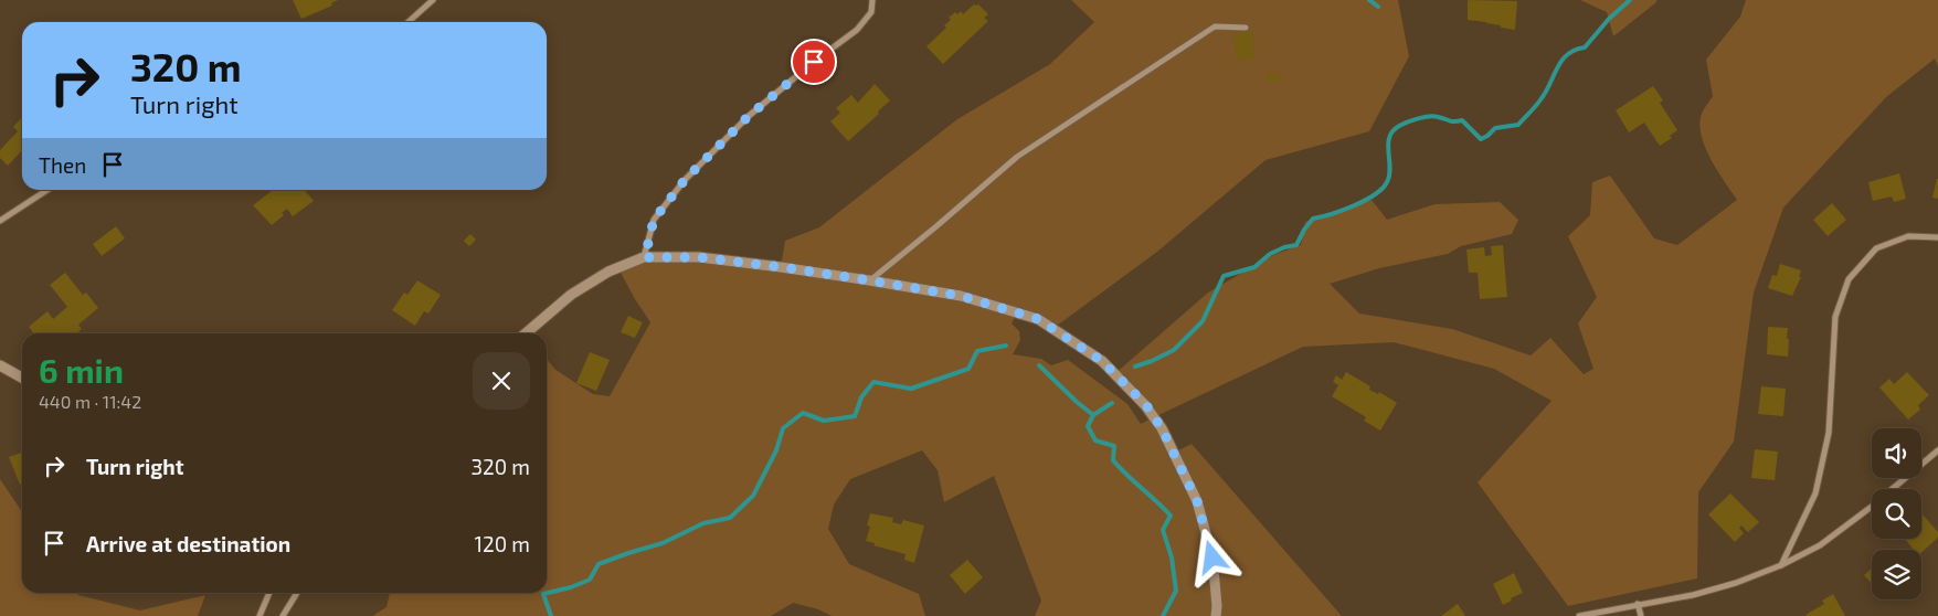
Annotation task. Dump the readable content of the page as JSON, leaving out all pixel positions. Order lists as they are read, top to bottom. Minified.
{"page":{"turn":["320 m","Turn right"],"then":"Then","heading":["6 min","440 m · 11:42"],"list":[{"name":"Turn right","value":"320 m"},{"name":"Arrive at destination","value":"120 m"}]}}
